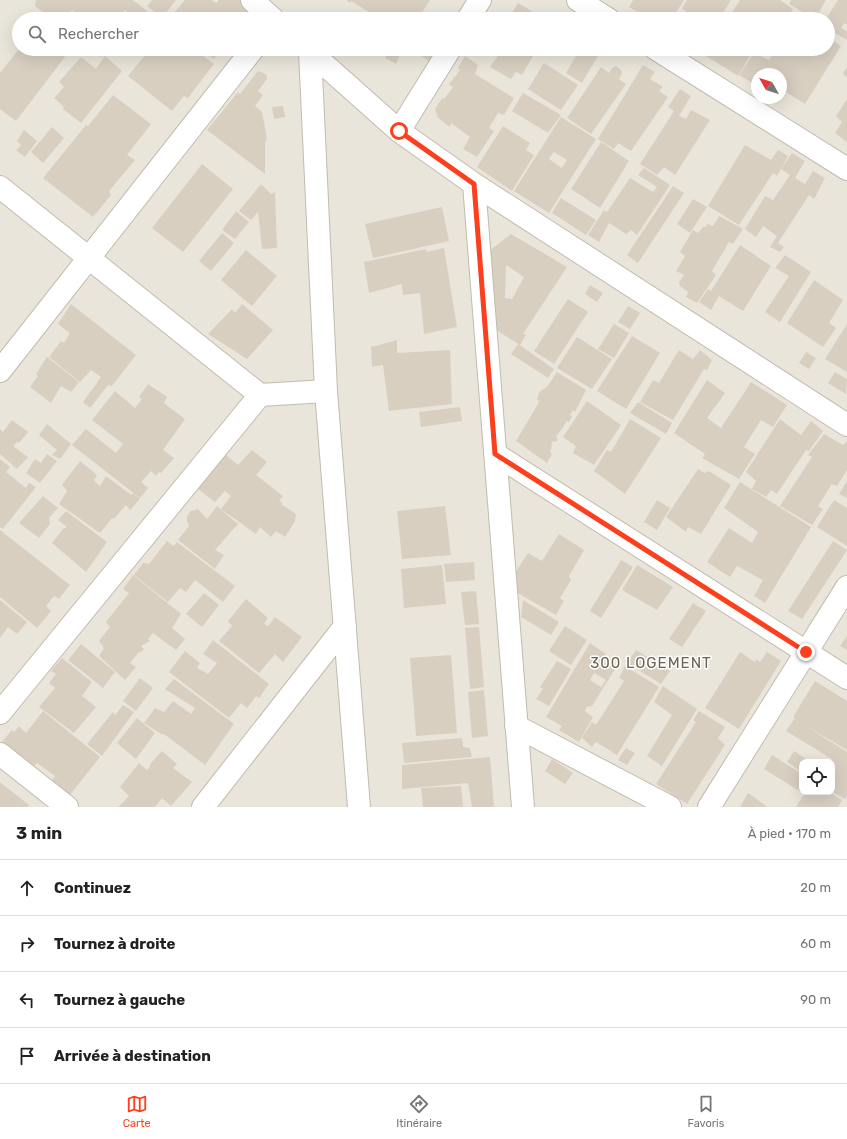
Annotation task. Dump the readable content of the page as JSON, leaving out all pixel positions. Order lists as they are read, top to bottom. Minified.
{"districts":["300 LOGEMENT"],"north":"top left","page":{"search":"Rechercher","heading":["3 min","À pied · 170 m"],"list":[["Continuez","20 m"],["Tournez à droite","60 m"],["Tournez à gauche","90 m"],"Arrivée à destination"],"nav":["Carte","Itinéraire","Favoris"]}}
